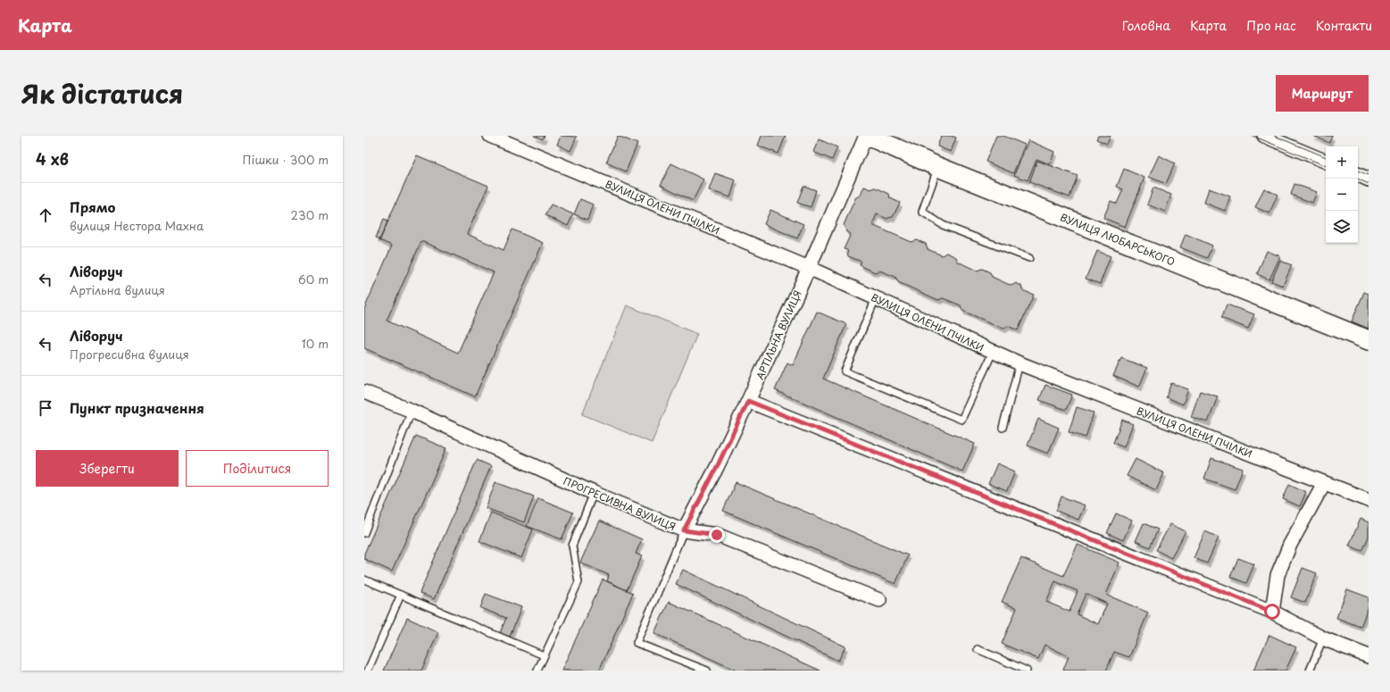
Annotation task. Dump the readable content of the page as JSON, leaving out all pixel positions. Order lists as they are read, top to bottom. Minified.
{"streets":{"main road":["ВУЛИЦЯ ЛЮБАРСЬКОГО"],"street":["ВУЛИЦЯ ОЛЕНИ ПЧІЛКИ","АРТІЛЬНА ВУЛИЦЯ","ПРОГРЕСИВНА ВУЛИЦЯ"]},"crossings":[["ВУЛИЦЯ ОЛЕНИ ПЧІЛКИ","АРТІЛЬНА ВУЛИЦЯ"],["ВУЛИЦЯ ЛЮБАРСЬКОГО","АРТІЛЬНА ВУЛИЦЯ"],["АРТІЛЬНА ВУЛИЦЯ","ПРОГРЕСИВНА ВУЛИЦЯ"]],"page":{"header":"Карта","nav":["Головна","Карта","Про нас","Контакти"],"title":"Як дістатися","buttons":["Маршрут",["Зберегти","Поділитися"]],"heading":["4 хв","Пішки · 300 m"],"map_buttons":["+","−"],"list":[["Прямо","вулиця Нестора Махна","230 m"],["Ліворуч","Артільна вулиця","60 m"],["Ліворуч","Прогресивна вулиця","10 m"],"Пункт призначення"]}}
